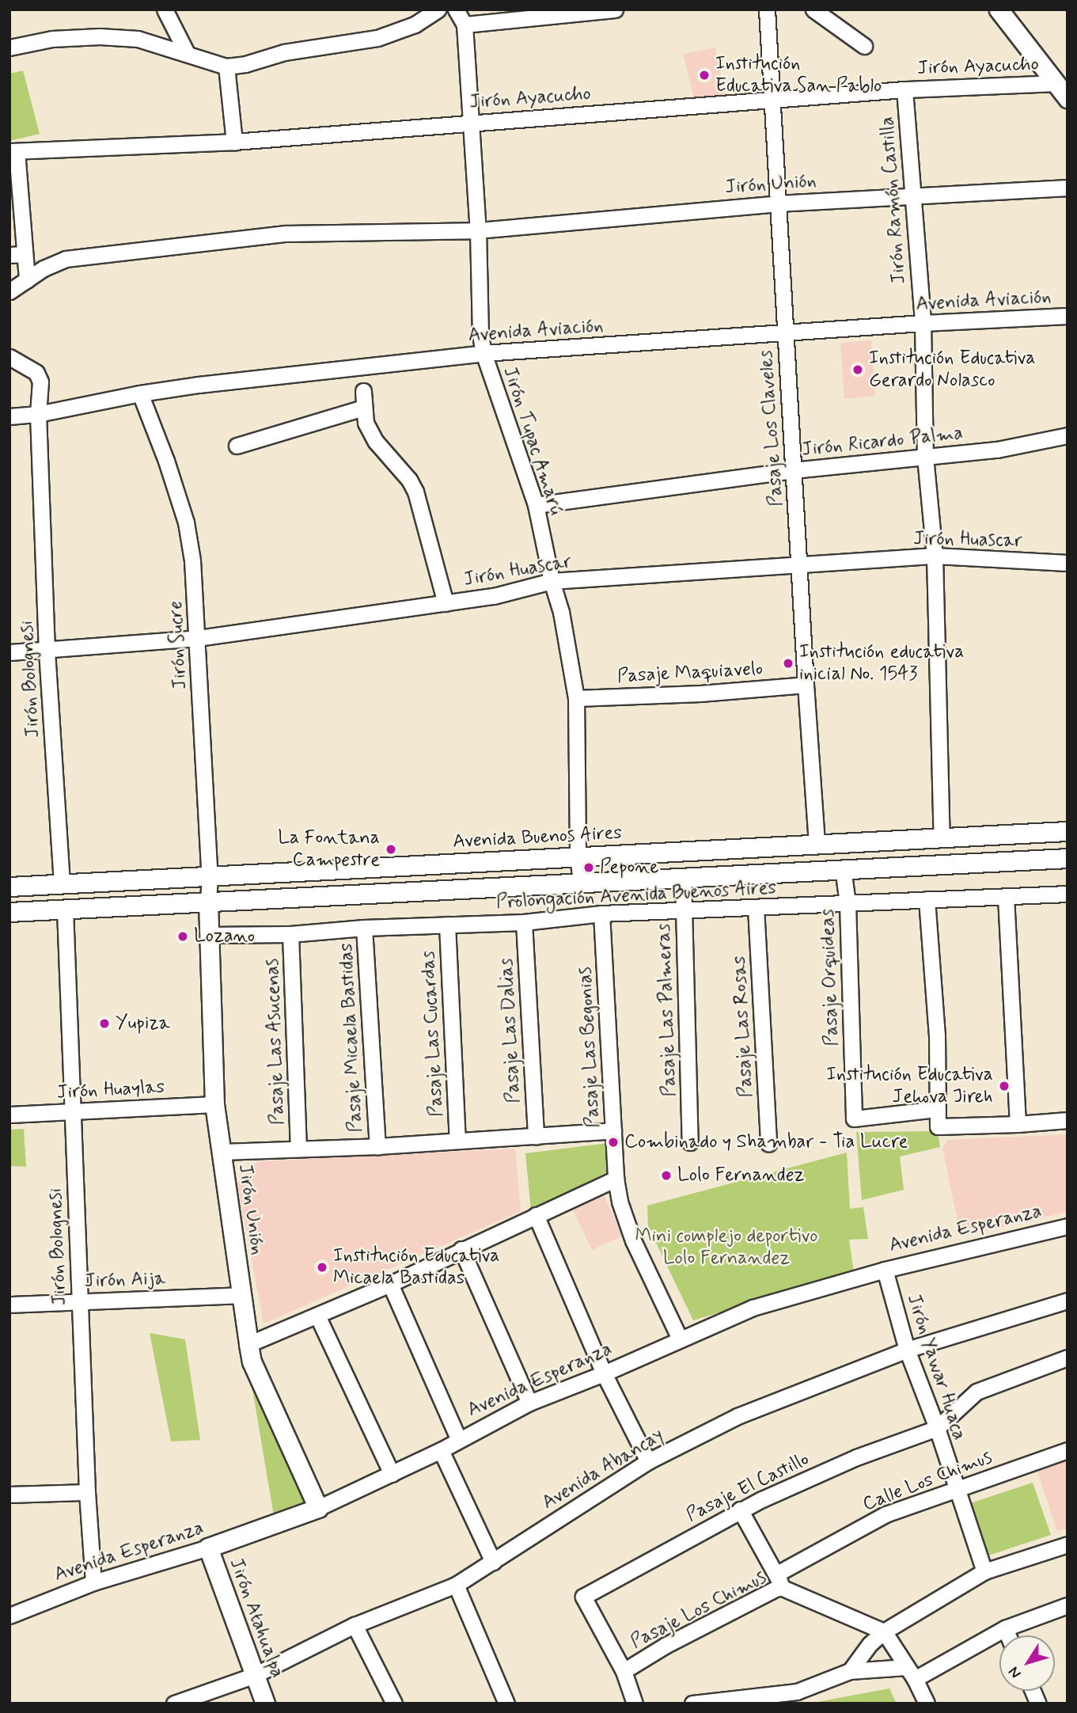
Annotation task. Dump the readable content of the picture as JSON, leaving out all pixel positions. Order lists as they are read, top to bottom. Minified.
{"streets":{"main road":["Jirón Unión","Avenida Buenos Aires","Avenida Esperanza","Jirón Atahualpa"],"street":["Jirón Ayacucho","Jirón Ramón Castilla","Avenida Aviación","Pasaje Los Claveles","Jirón Tupac Amarú","Jirón Ricardo Palma","Jirón Huascar","Jirón Sucre","Pasaje Maquiavelo","Jirón Bolognesi","Prolongación Avenida Buenos Aires","Pasaje Orquideas","Pasaje Las Palmeras","Pasaje Las Rosas","Pasaje Las Dalias","Pasaje Las Cucardas","Pasaje Micaela Bastidas","Pasaje Las Asucenas","Pasaje Las Begonias","Jirón Huaylas","Jirón Aija","Jirón Yawar Huaca","Avenida Abancay","Calle Los Chimus","Pasaje El Castillo","Pasaje Los Chimus"]},"crossings":[["Jirón Ayacucho","Jirón Ramón Castilla"],["Jirón Ayacucho","Pasaje Los Claveles"],["Jirón Ayacucho","Jirón Tupac Amarú"],["Jirón Unión","Jirón Ramón Castilla"],["Jirón Unión","Pasaje Los Claveles"],["Jirón Unión","Jirón Tupac Amarú"],["Jirón Unión","Jirón Sucre"],["Jirón Unión","Prolongación Avenida Buenos Aires"],["Jirón Unión","Jirón Huaylas"],["Jirón Unión","Avenida Esperanza"],["Jirón Unión","Jirón Aija"],["Jirón Ramón Castilla","Avenida Aviación"],["Jirón Ramón Castilla","Jirón Ricardo Palma"],["Jirón Ramón Castilla","Jirón Huascar"],["Jirón Ramón Castilla","Avenida Buenos Aires"],["Avenida Aviación","Pasaje Los Claveles"],["Avenida Aviación","Jirón Tupac Amarú"],["Avenida Aviación","Jirón Sucre"],["Avenida Aviación","Jirón Bolognesi"],["Pasaje Los Claveles","Jirón Ricardo Palma"],["Pasaje Los Claveles","Jirón Huascar"],["Pasaje Los Claveles","Pasaje Maquiavelo"],["Pasaje Los Claveles","Avenida Buenos Aires"],["Jirón Tupac Amarú","Jirón Ricardo Palma"],["Jirón Tupac Amarú","Jirón Huascar"],["Jirón Tupac Amarú","Pasaje Maquiavelo"],["Jirón Tupac Amarú","Avenida Buenos Aires"],["Jirón Huascar","Jirón Sucre"],["Jirón Huascar","Jirón Bolognesi"],["Jirón Sucre","Avenida Buenos Aires"],["Jirón Bolognesi","Avenida Buenos Aires"],["Jirón Bolognesi","Jirón Huaylas"],["Jirón Bolognesi","Avenida Esperanza"],["Jirón Bolognesi","Jirón Aija"],["Prolongación Avenida Buenos Aires","Pasaje Orquideas"],["Prolongación Avenida Buenos Aires","Pasaje Las Palmeras"],["Prolongación Avenida Buenos Aires","Pasaje Las Rosas"],["Prolongación Avenida Buenos Aires","Pasaje Las Dalias"],["Prolongación Avenida Buenos Aires","Pasaje Las Cucardas"],["Prolongación Avenida Buenos Aires","Pasaje Micaela Bastidas"],["Prolongación Avenida Buenos Aires","Pasaje Las Asucenas"],["Prolongación Avenida Buenos Aires","Pasaje Las Begonias"],["Pasaje Las Begonias","Avenida Esperanza"],["Avenida Esperanza","Jirón Yawar Huaca"],["Avenida Esperanza","Jirón Atahualpa"],["Jirón Yawar Huaca","Avenida Abancay"],["Jirón Yawar Huaca","Calle Los Chimus"],["Jirón Yawar Huaca","Pasaje El Castillo"],["Avenida Abancay","Jirón Atahualpa"],["Calle Los Chimus","Pasaje Los Chimus"],["Pasaje El Castillo","Pasaje Los Chimus"]],"parks":["Mini complejo deportivo Lolo Fernandez"],"places":["Institución Educativa San Pablo","Institución Educativa Gerardo Nolasco","Institución educativa inicial No. 1543","La Fontana Campestre","Pepone","Lozano","Yupiza","Institución Educativa Jehova Jireh","Combinado y Shambar - Tia Lucre","Lolo Fernandez","Institución Educativa Micaela Bastidas"],"north":"bottom left"}
